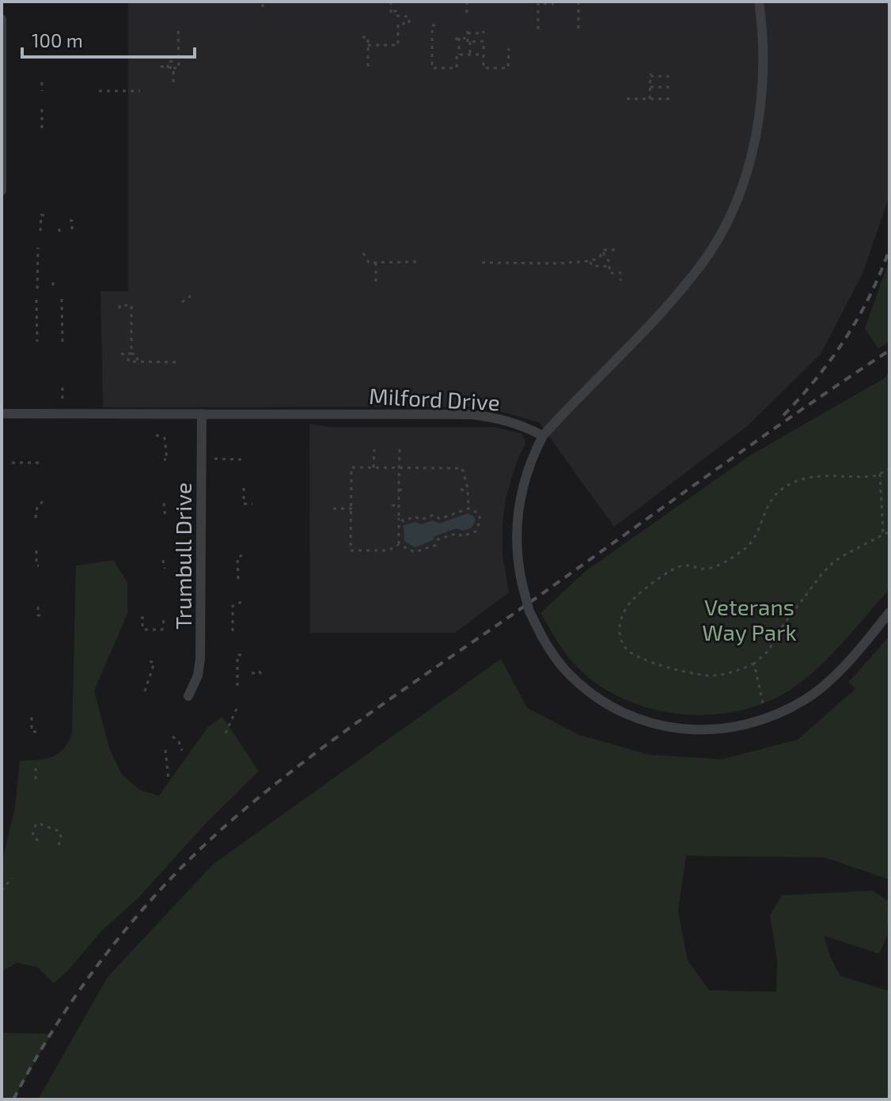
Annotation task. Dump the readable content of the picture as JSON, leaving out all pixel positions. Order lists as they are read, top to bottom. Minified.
{"streets":{"street":["Milford Drive","Trumbull Drive"]},"crossings":[["Milford Drive","Trumbull Drive"]],"parks":["Veterans Way Park"],"scale_bar":"100 m"}
